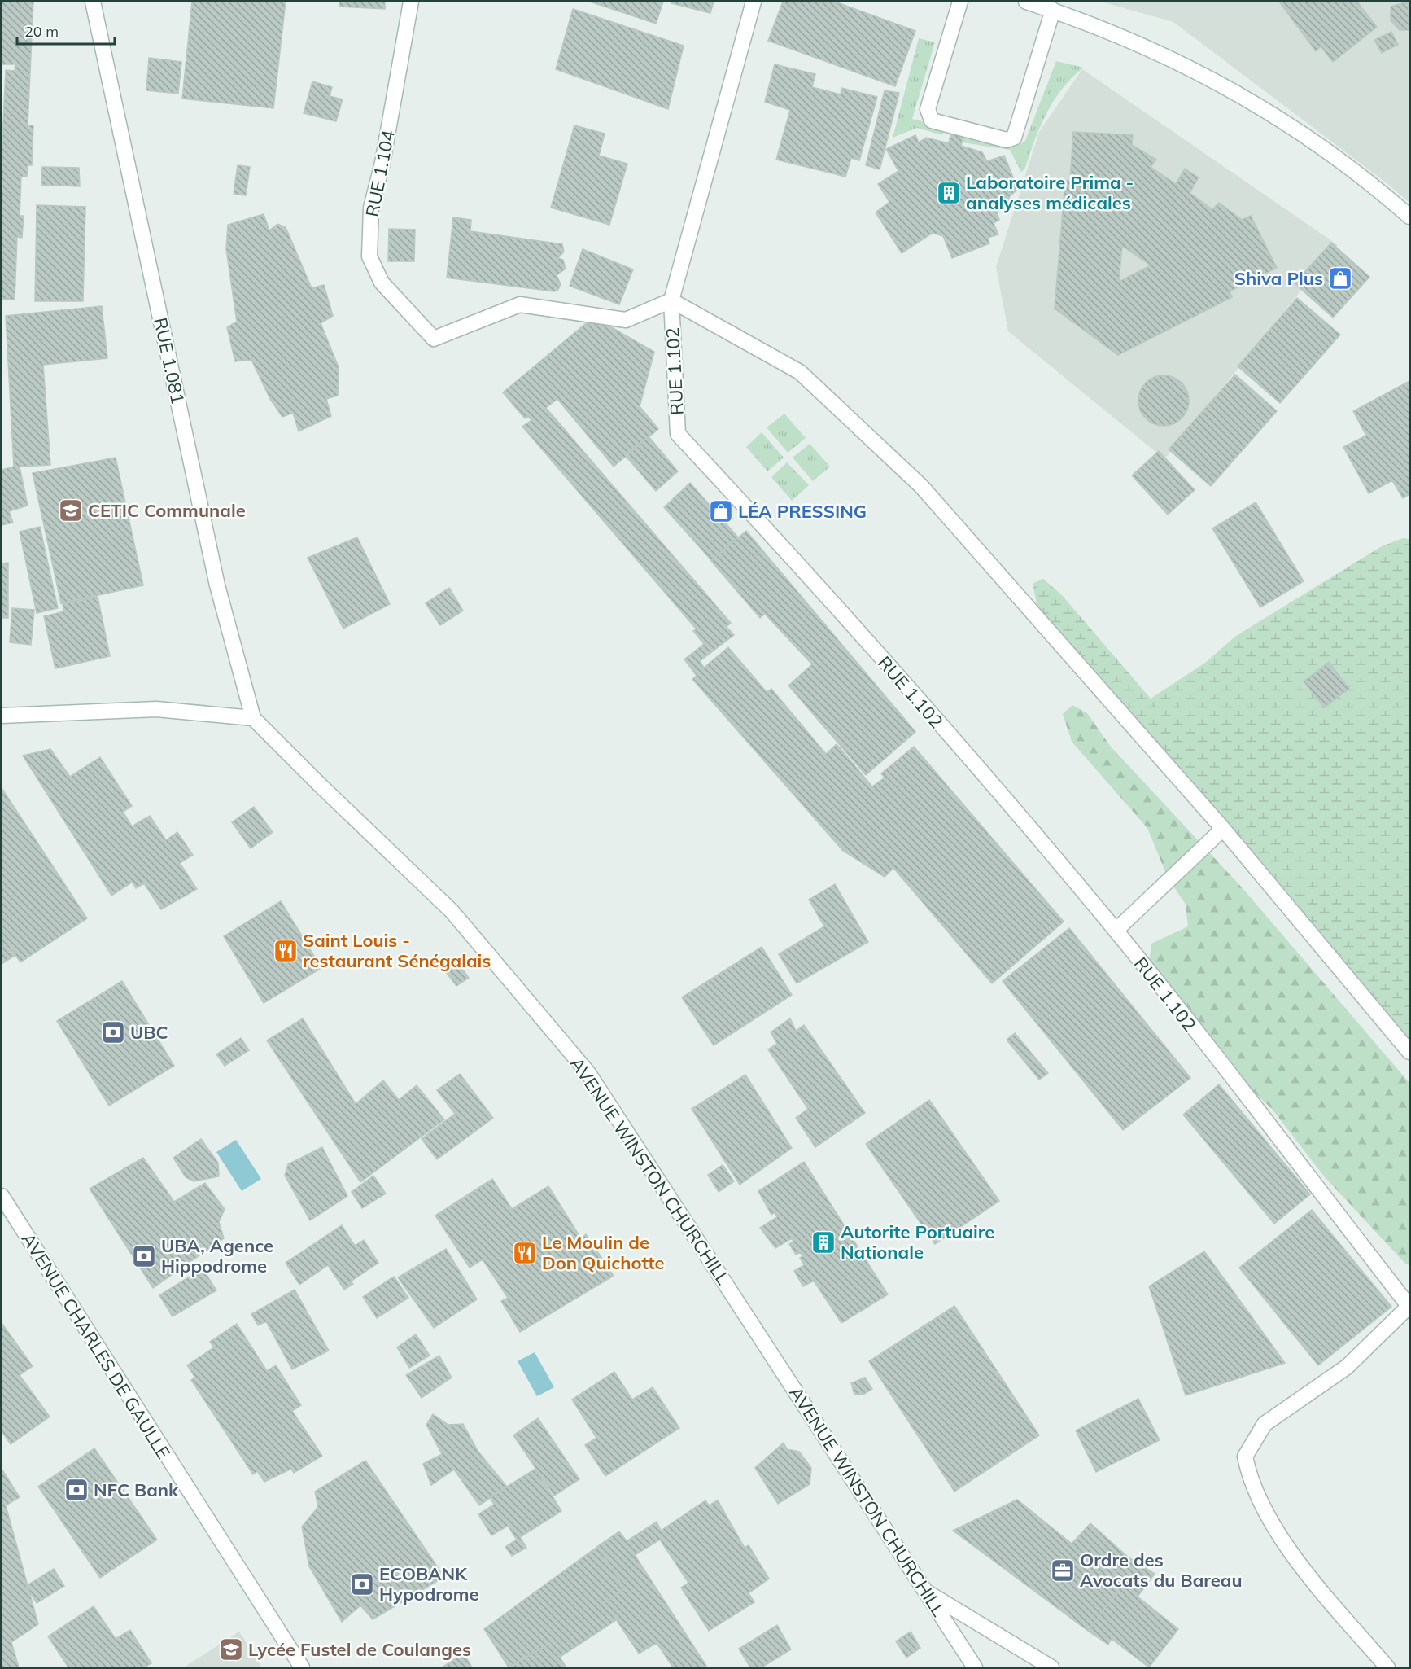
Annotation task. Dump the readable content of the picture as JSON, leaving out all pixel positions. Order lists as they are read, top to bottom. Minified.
{"streets":{"street":["RUE 1.104","RUE 1.081","RUE 1.102","AVENUE WINSTON CHURCHILL","AVENUE CHARLES DE GAULLE"]},"crossings":[["RUE 1.104","RUE 1.102"],["RUE 1.081","AVENUE WINSTON CHURCHILL"]],"places":{"building":["Laboratoire Prima - analyses médicales","Autorite Portuaire Nationale"],"shop":["Shiva Plus","LÉA PRESSING"],"school or university":["CETIC Communale","Lycée Fustel de Coulanges"],"restaurant":["Saint Louis - restaurant Sénégalais","Le Moulin de Don Quichotte"],"bank":["UBC","UBA, Agence Hippodrome","NFC Bank","ECOBANK Hypodrome"],"office":["Ordre des Avocats du Bareau"]},"scale_bar":"20 m"}
